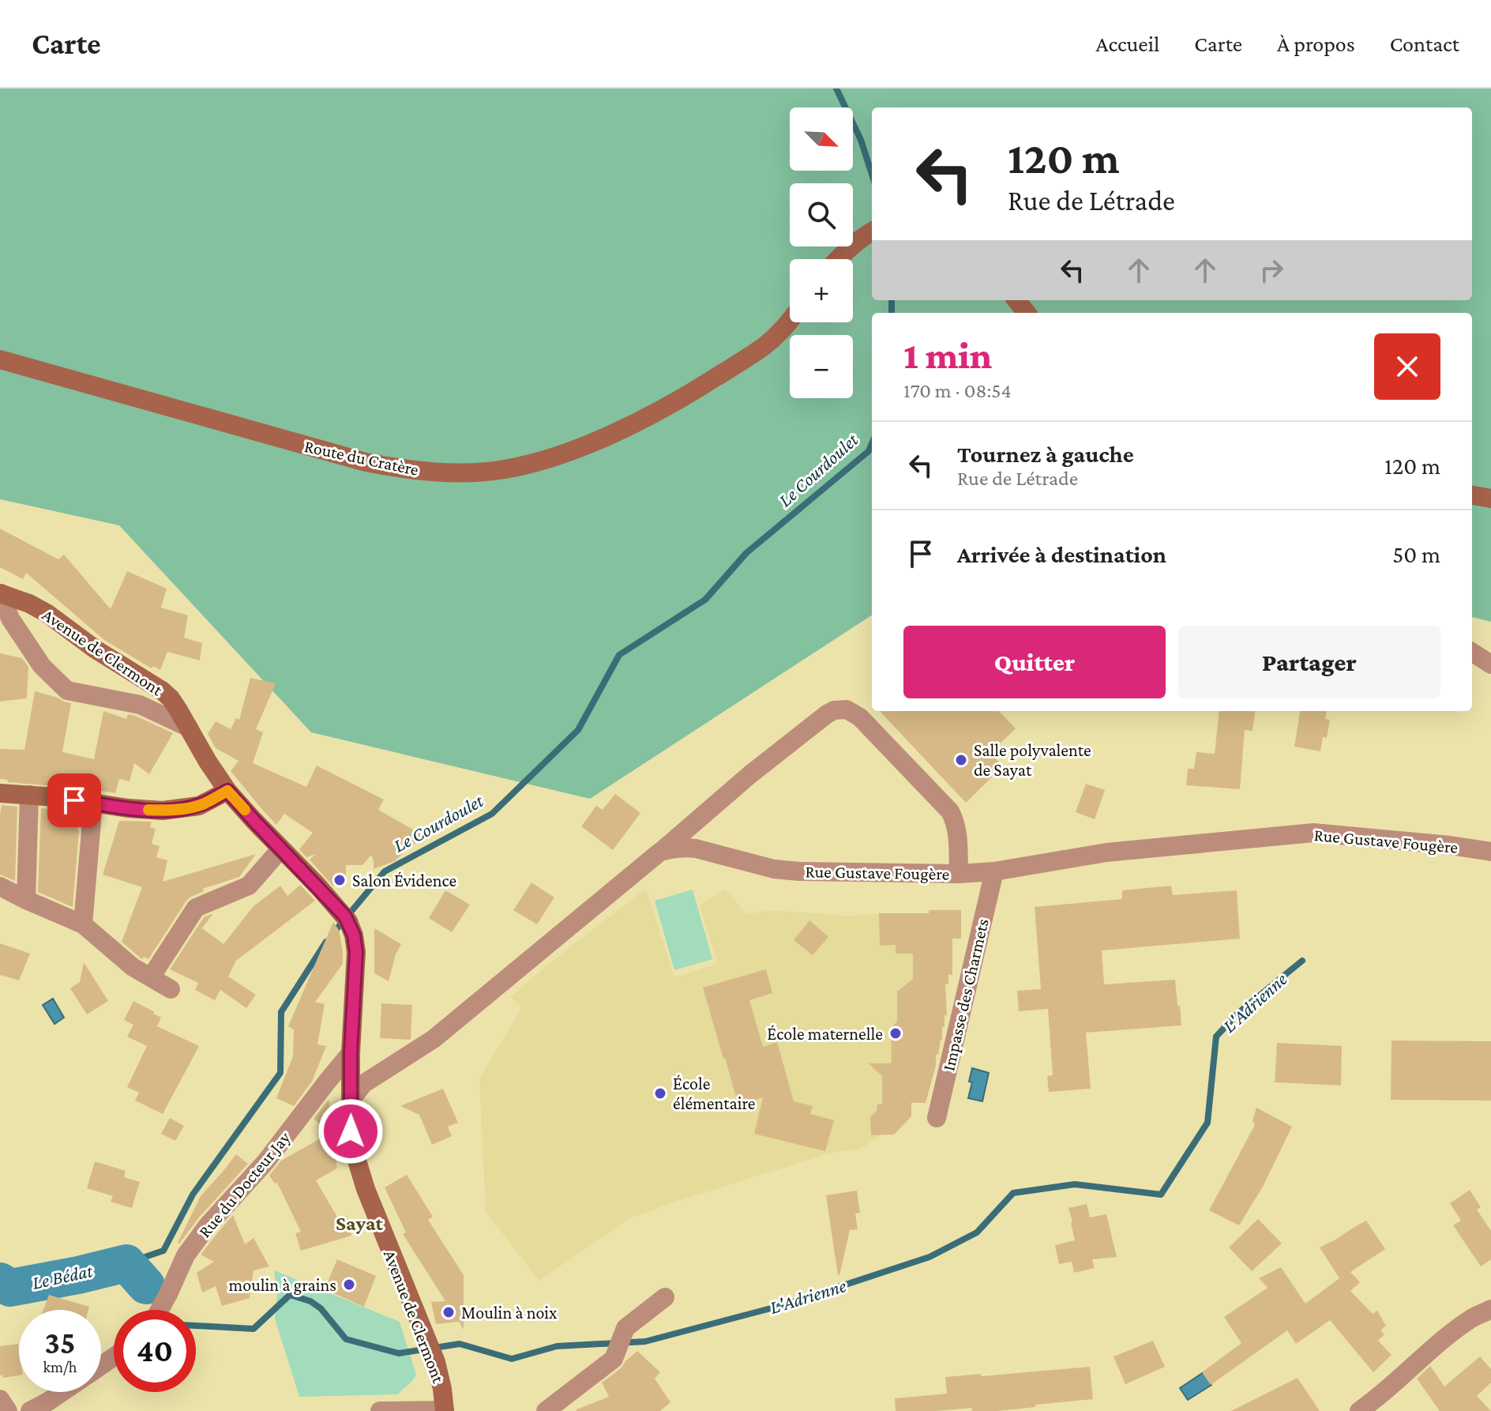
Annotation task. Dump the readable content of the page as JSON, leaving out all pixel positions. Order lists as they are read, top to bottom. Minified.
{"streets":{"street":["Route du Cratère","Avenue de Clermont","Rue Gustave Fougère","Impasse des Charmets","Rue du Docteur Jay"]},"crossings":[["Avenue de Clermont","Rue du Docteur Jay"],["Rue Gustave Fougère","Impasse des Charmets"]],"districts":["Sayat"],"water":["Le Courdoulet","L'Adrienne","Le Bédat"],"places":["Salle polyvalente de Sayat","Salon Évidence","École maternelle","École élémentaire","moulin à grains","Moulin à noix"],"north":"bottom right","page":{"header":"Carte","nav":["Accueil","Carte","À propos","Contact"],"map_buttons":["+","−"],"turn":["120 m","Rue de Létrade"],"heading":["1 min","170 m · 08:54"],"list":[{"name":"Tournez à gauche","note":"Rue de Létrade","value":"120 m"},{"name":"Arrivée à destination","value":"50 m"}],"buttons":["Quitter","Partager"],"speed":"35 km/h","limit":"40"}}
